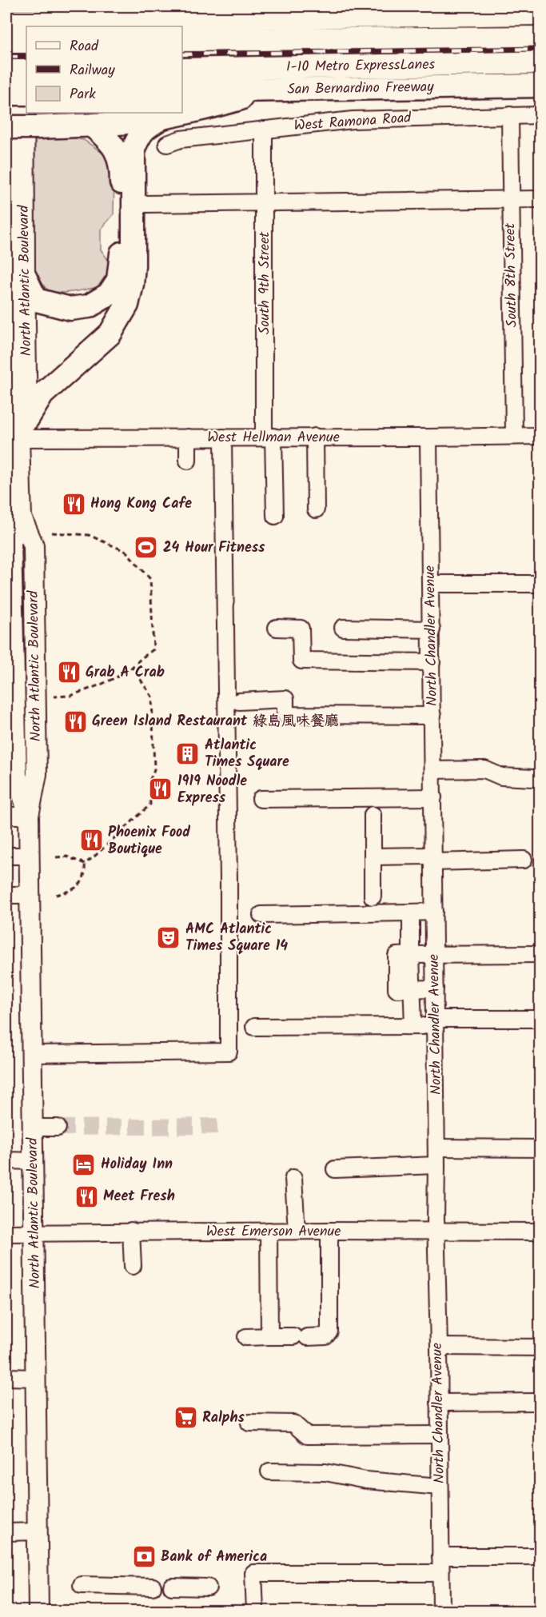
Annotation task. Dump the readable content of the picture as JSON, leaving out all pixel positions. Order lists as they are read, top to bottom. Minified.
{"streets":{"highway":["I-10 Metro ExpressLanes","San Bernardino Freeway"],"main road":["North Atlantic Boulevard"],"street":["West Ramona Road","South 8th Street","South 9th Street","West Hellman Avenue","North Chandler Avenue","West Emerson Avenue"]},"crossings":[["West Ramona Road","South 8th Street"],["West Ramona Road","South 9th Street"],["South 8th Street","West Hellman Avenue"],["North Atlantic Boulevard","West Hellman Avenue"],["North Atlantic Boulevard","West Emerson Avenue"],["South 9th Street","West Hellman Avenue"],["West Hellman Avenue","North Chandler Avenue"],["North Chandler Avenue","West Emerson Avenue"]],"places":{"restaurant":["Hong Kong Cafe","Grab A Crab","Green Island Restaurant 綠島風味餐廳","1919 Noodle Express","Phoenix Food Boutique","Meet Fresh"],"sports":["24 Hour Fitness"],"building":["Atlantic Times Square"],"theatre":["AMC Atlantic Times Square 14"],"hotel":["Holiday Inn"],"supermarket":["Ralphs"],"bank":["Bank of America"]},"legend":["Road","Railway","Park"]}
